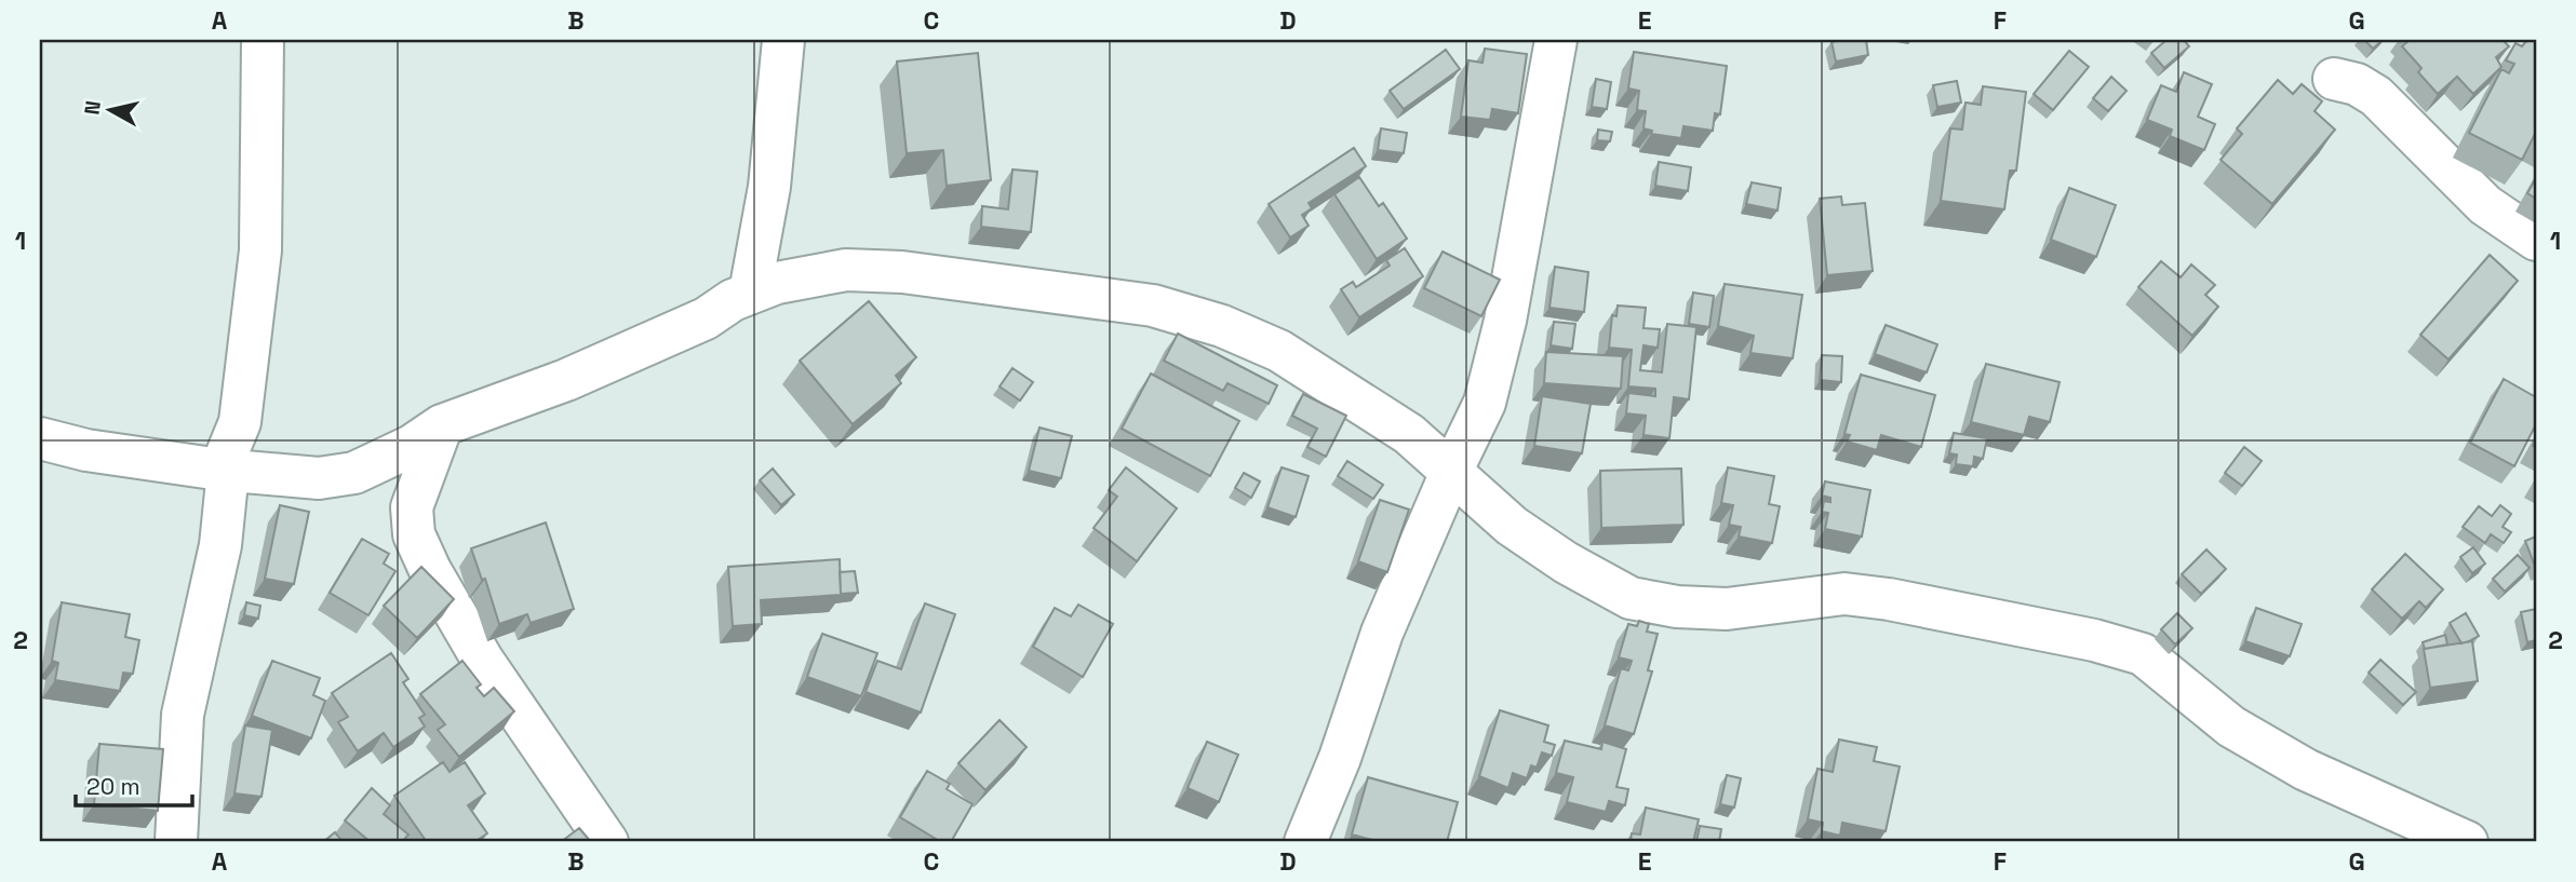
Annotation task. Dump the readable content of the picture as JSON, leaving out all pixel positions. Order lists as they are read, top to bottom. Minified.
{"scale_bar":"20 m","north":"left","grid":{"columns":["A","B","C","D","E","F","G"],"rows":["1","2"]}}
